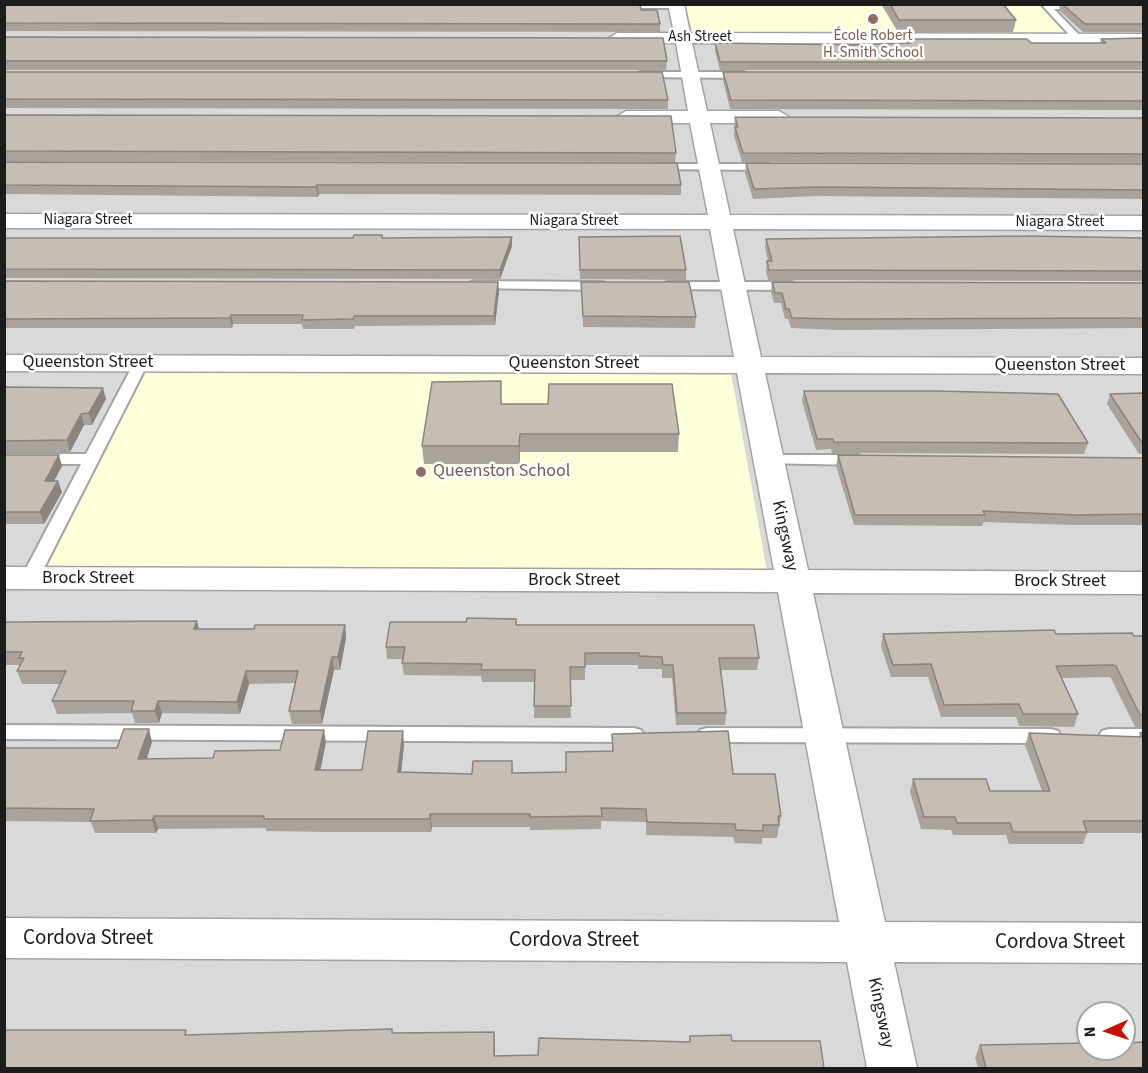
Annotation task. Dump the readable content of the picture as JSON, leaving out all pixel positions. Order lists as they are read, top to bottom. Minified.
{"streets":{"street":["Ash Street","Niagara Street","Queenston Street","Kingsway","Brock Street","Cordova Street"]},"crossings":[["Ash Street","Kingsway"],["Niagara Street","Kingsway"],["Queenston Street","Kingsway"],["Kingsway","Brock Street"],["Kingsway","Cordova Street"]],"places":["École Robert H. Smith School","Queenston School"],"north":"left"}
